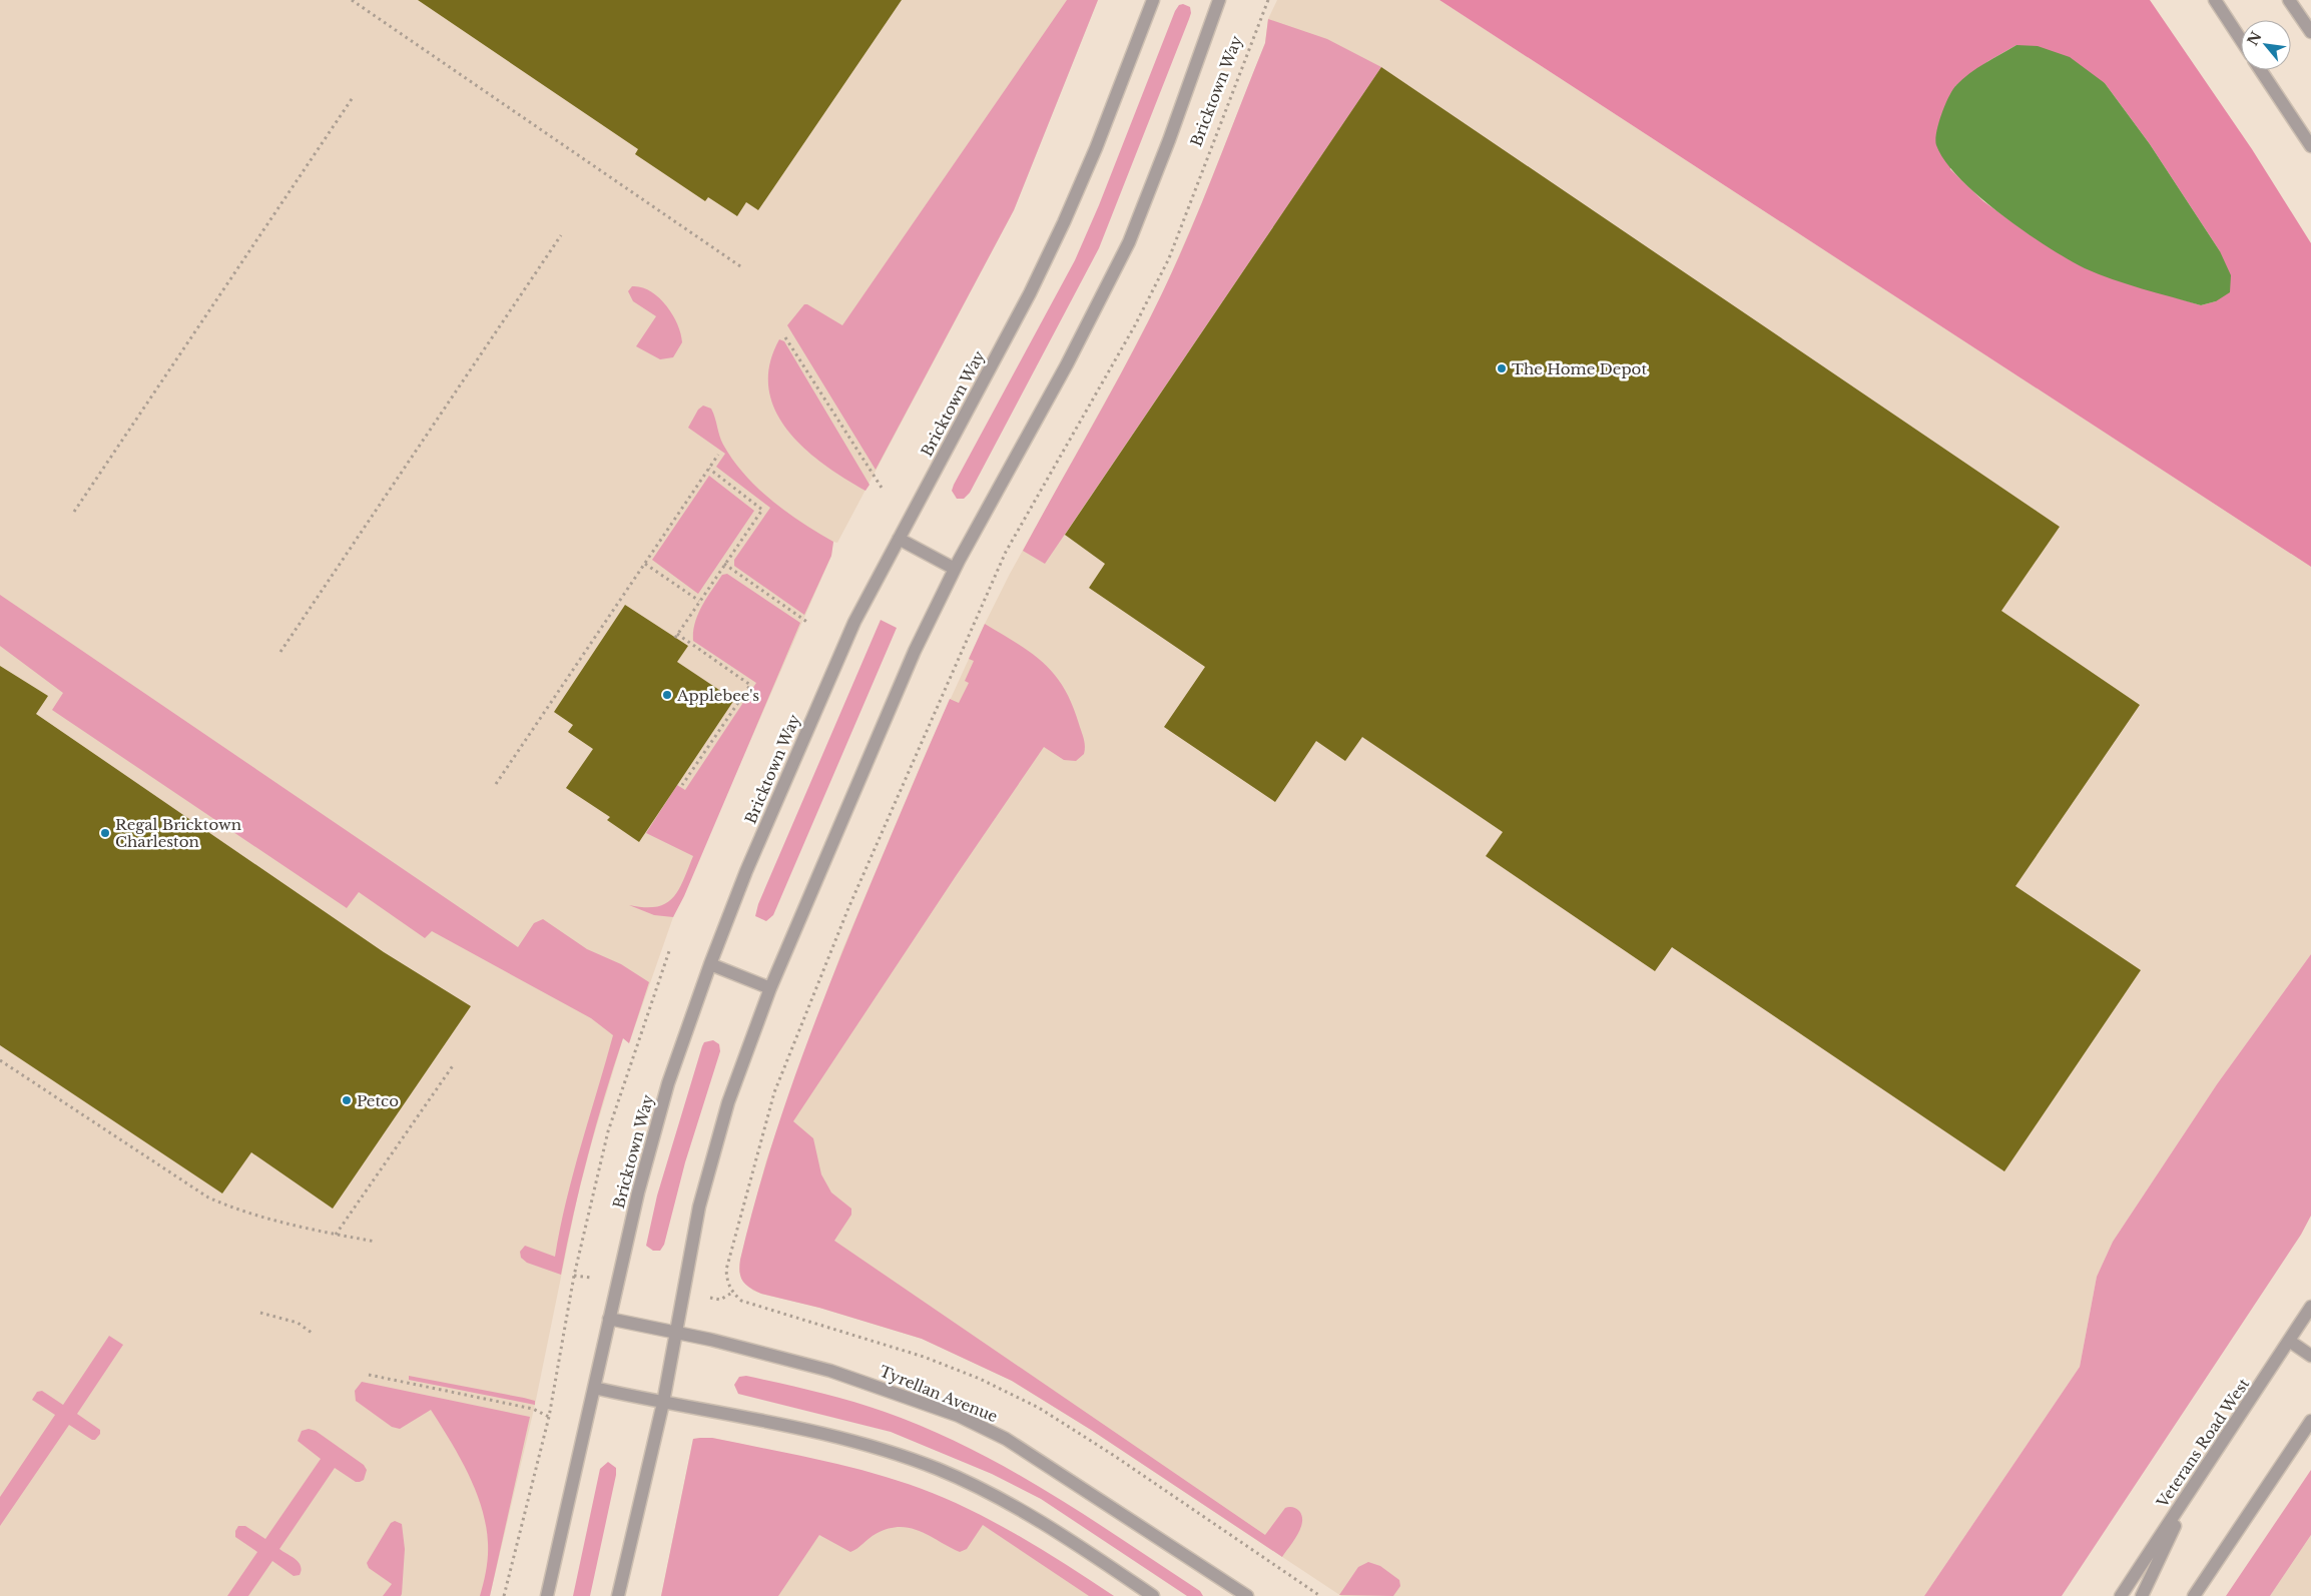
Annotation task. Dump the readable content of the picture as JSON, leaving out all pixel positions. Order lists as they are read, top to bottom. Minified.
{"streets":{"street":["Bricktown Way","Tyrellan Avenue","Veterans Road West"]},"crossings":[["Bricktown Way","Tyrellan Avenue"]],"places":["The Home Depot","Applebee's","Regal Bricktown Charleston","Petco"],"north":"top left"}
